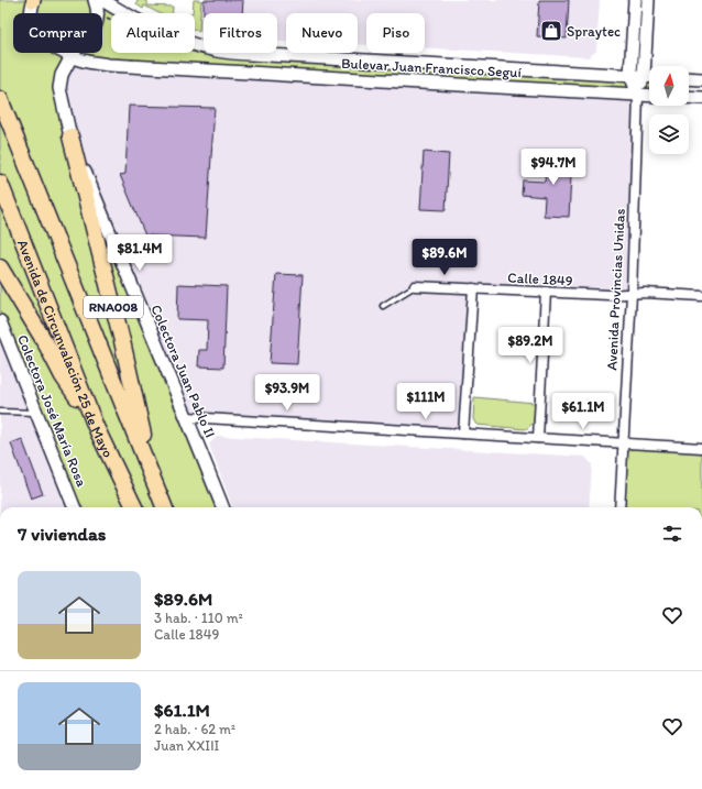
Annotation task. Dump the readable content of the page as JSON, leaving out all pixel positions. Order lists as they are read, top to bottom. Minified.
{"streets":{"highway":["RNA008","Avenida de Circunvalación 25 de Mayo"],"main road":["Bulevar Juan Francisco Seguí","Avenida Provincias Unidas","Colectora Juan Pablo II","Colectora José María Rosa"],"street":["Calle 1849"]},"crossings":[["Bulevar Juan Francisco Seguí","Avenida Provincias Unidas"],["Bulevar Juan Francisco Seguí","Colectora Juan Pablo II"],["Calle 1849","Avenida Provincias Unidas"],["RNA008","Colectora Juan Pablo II"]],"places":{"shop":["Spraytec"]},"north":"top","page":{"chip":["Comprar","Alquilar","Filtros","Nuevo","Piso"],"price":["$94.7M","$81.4M","$89.6M","$89.2M","$93.9M","$111M","$61.1M"],"heading":"7 viviendas","list":[{"name":"$89.6M","note":"3 hab. · 110 m² · Calle 1849"},{"name":"$61.1M","note":"2 hab. · 62 m² · Juan XXIII"}]}}
